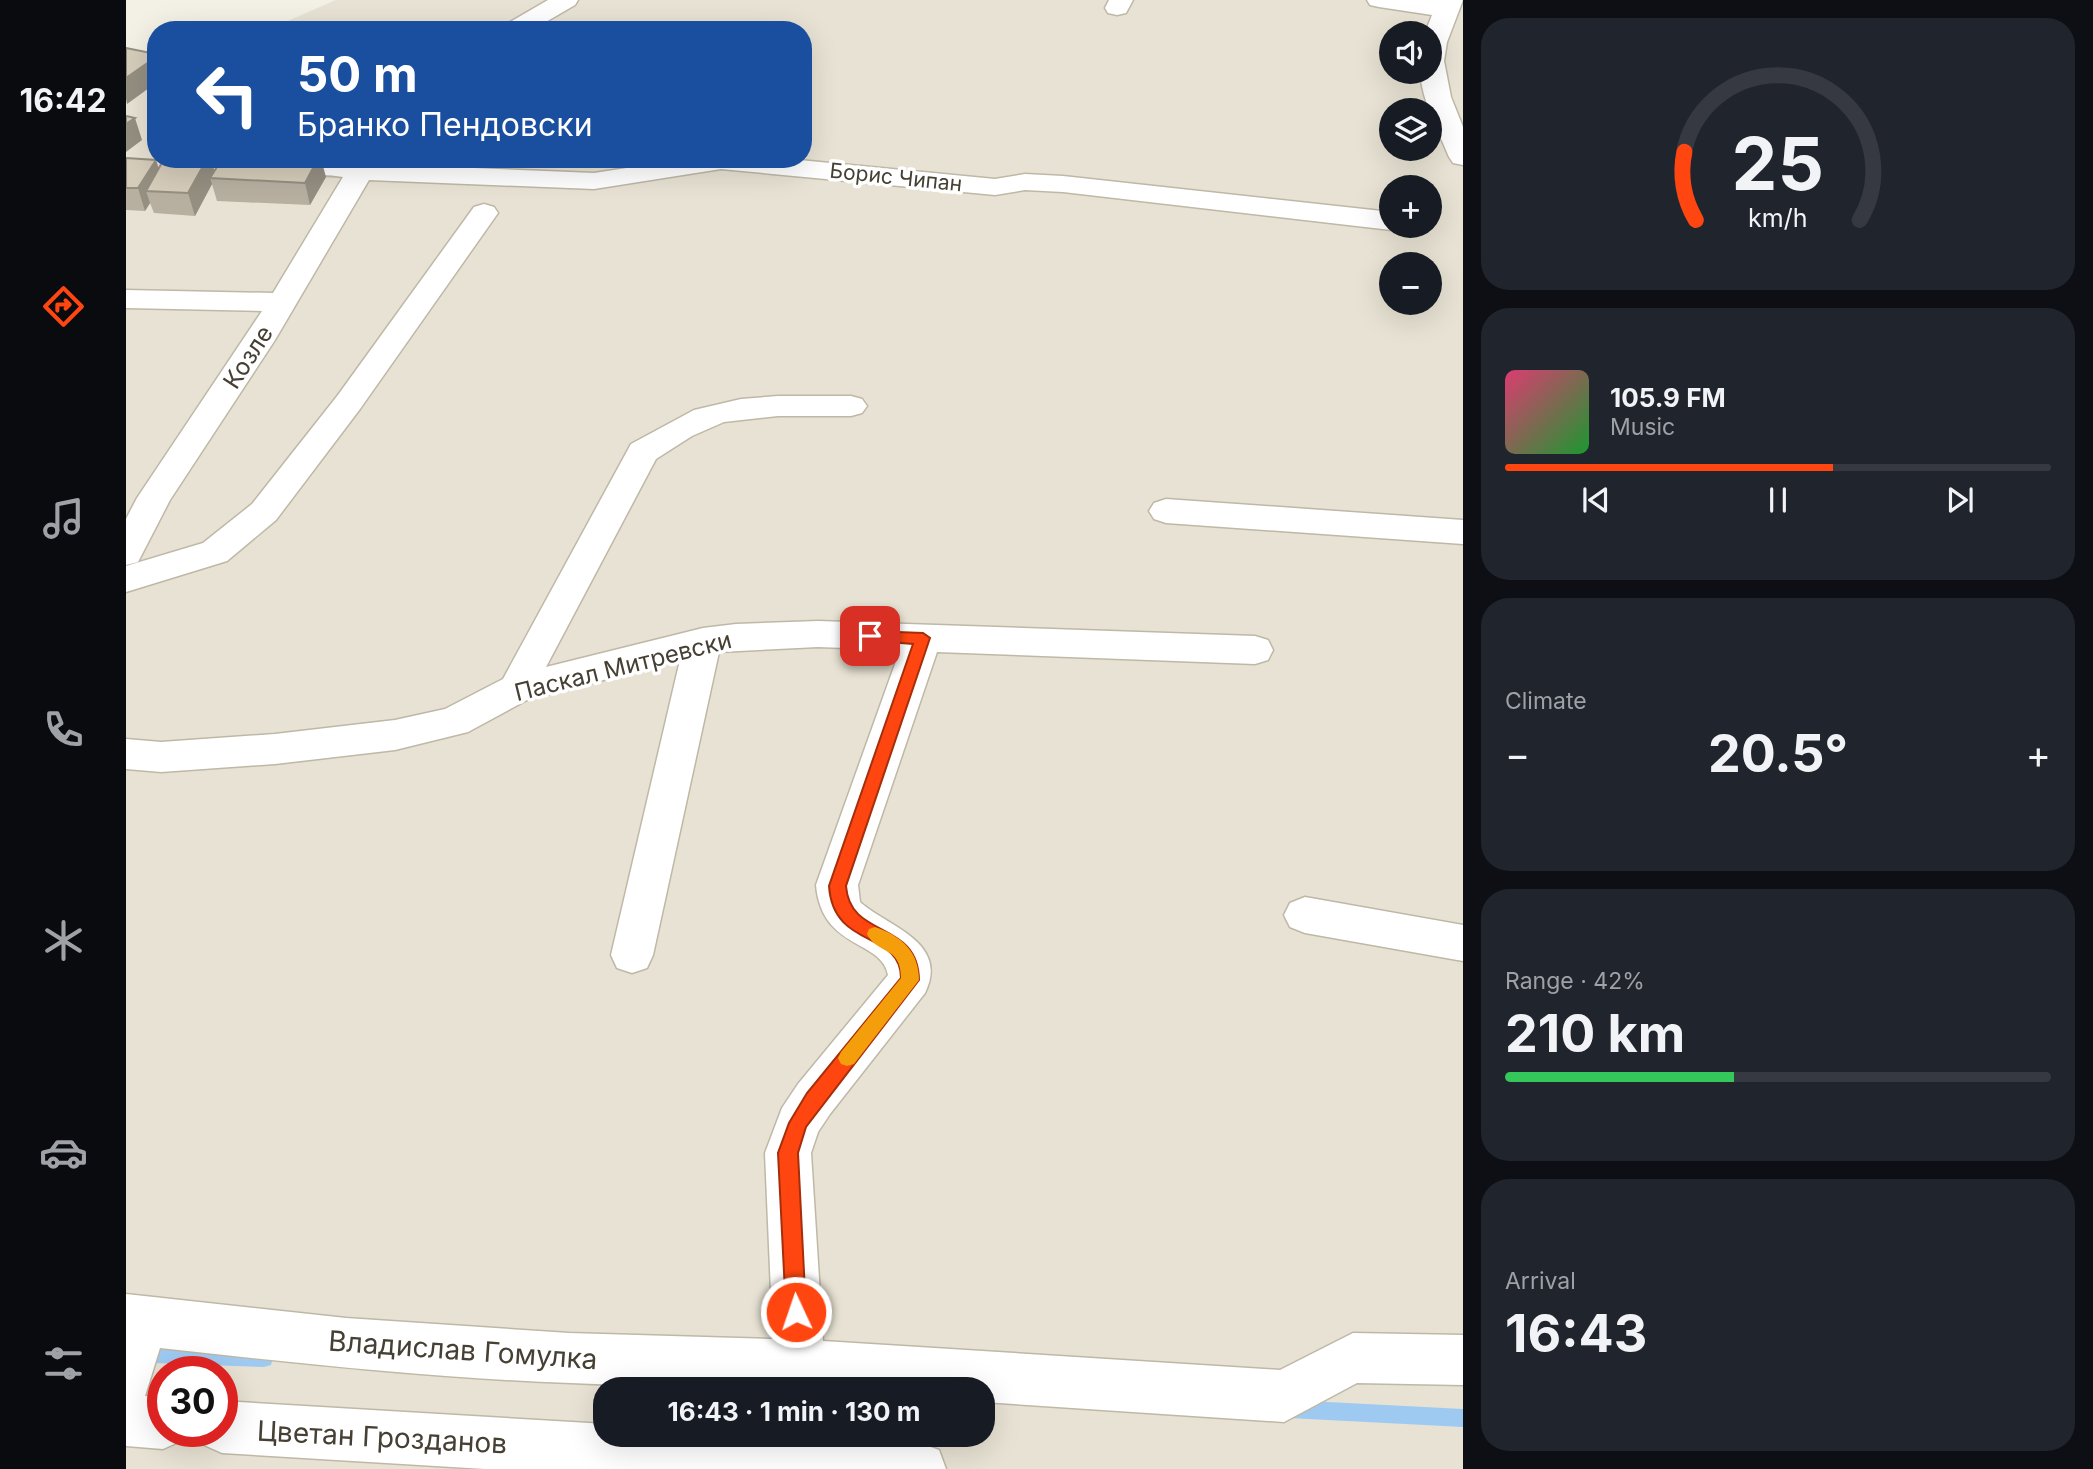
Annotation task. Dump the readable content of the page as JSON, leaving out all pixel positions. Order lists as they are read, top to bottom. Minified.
{"streets":{"street":["Борис Чипан","Козле","Паскал Митревски","Владислав Гомулка","Цветан Грозданов"]},"page":{"tabs":"16:42","map_buttons":["+","−"],"turn":["50 m","Бранко Пендовски"],"song":["105.9 FM","Music"],"tile":["Climate",["Range · 42%","210 km"],["Arrival","16:43"]],"heat":["−","20.5°","+"],"limit":"30","trip":"16:43 · 1 min · 130 m","gauge":["25","km/h"]}}
